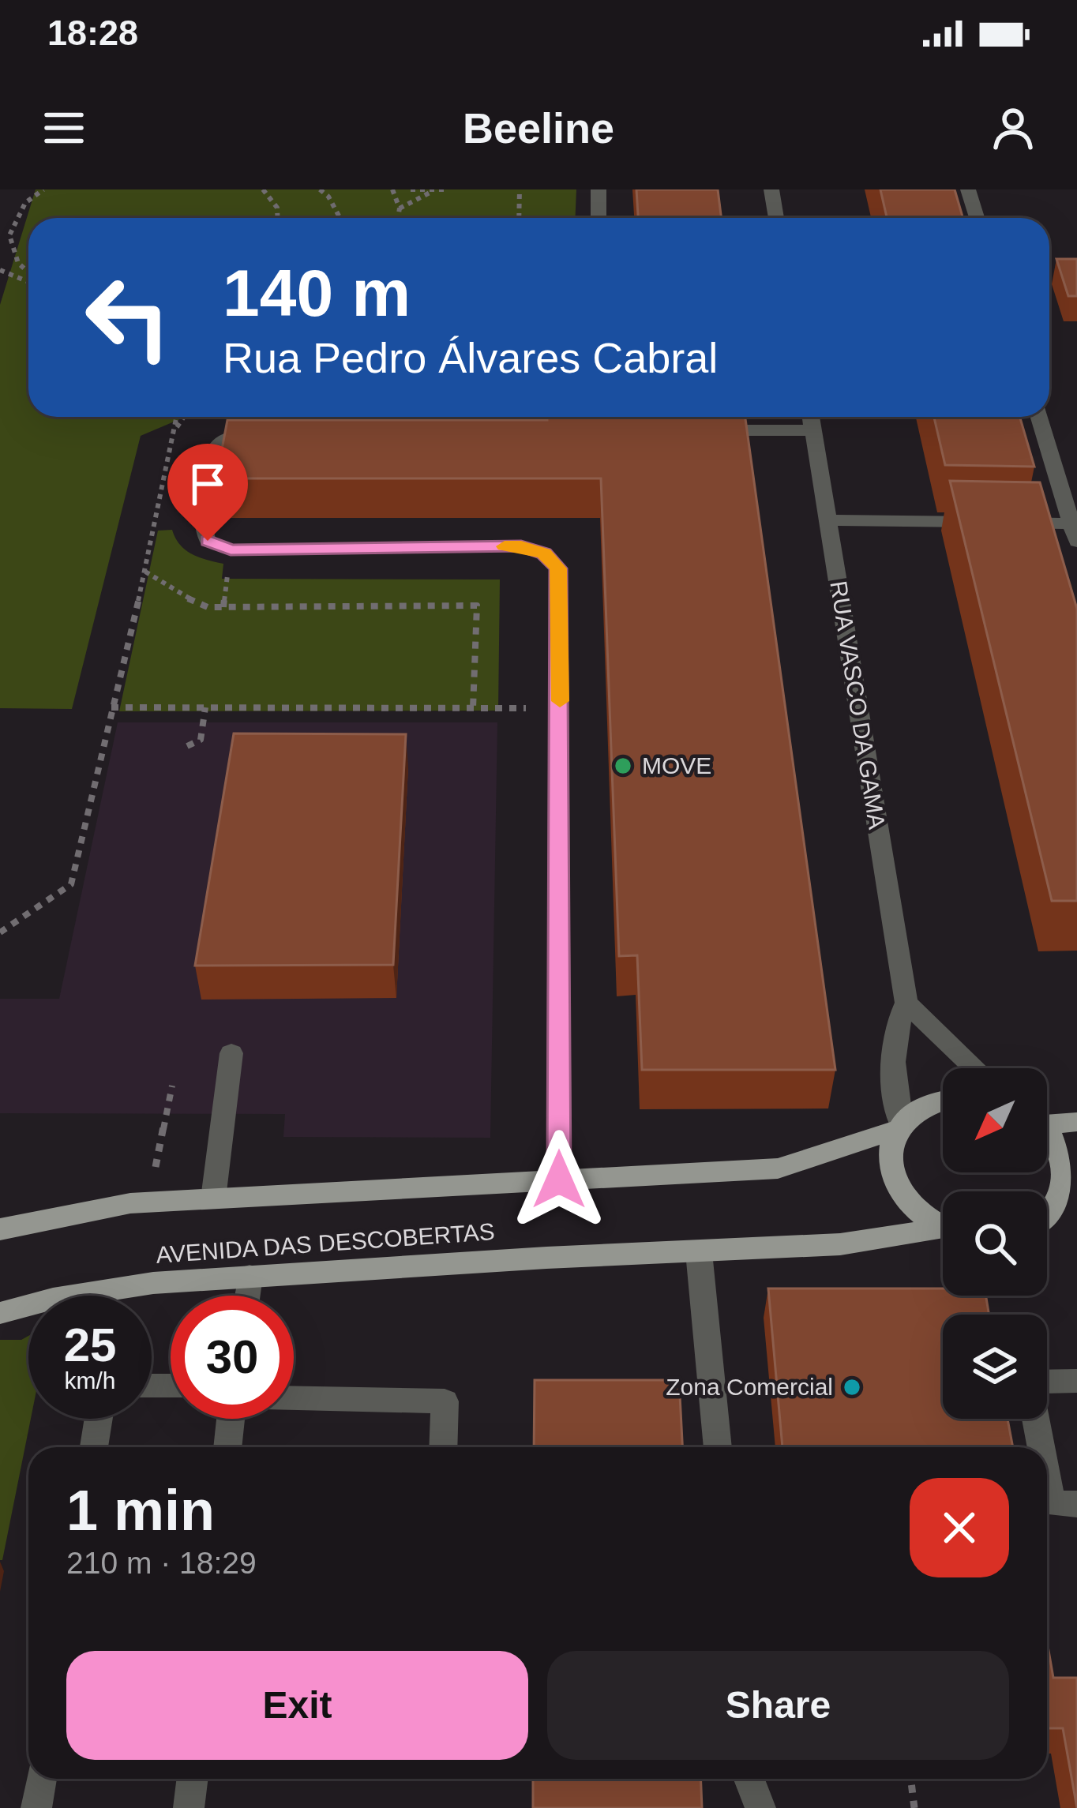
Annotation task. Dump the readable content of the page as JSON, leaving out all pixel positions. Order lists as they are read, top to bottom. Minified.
{"streets":{"main road":["AVENIDA DAS DESCOBERTAS"],"street":["RUA VASCO DA GAMA"]},"crossings":[["RUA VASCO DA GAMA","AVENIDA DAS DESCOBERTAS"]],"places":["MOVE","Zona Comercial"],"north":"bottom left","page":{"status":"18:28","header":"Beeline","turn":["140 m","Rua Pedro Álvares Cabral"],"speed":"25 km/h","limit":"30","heading":["1 min","210 m · 18:29"],"buttons":["Exit","Share"]}}
